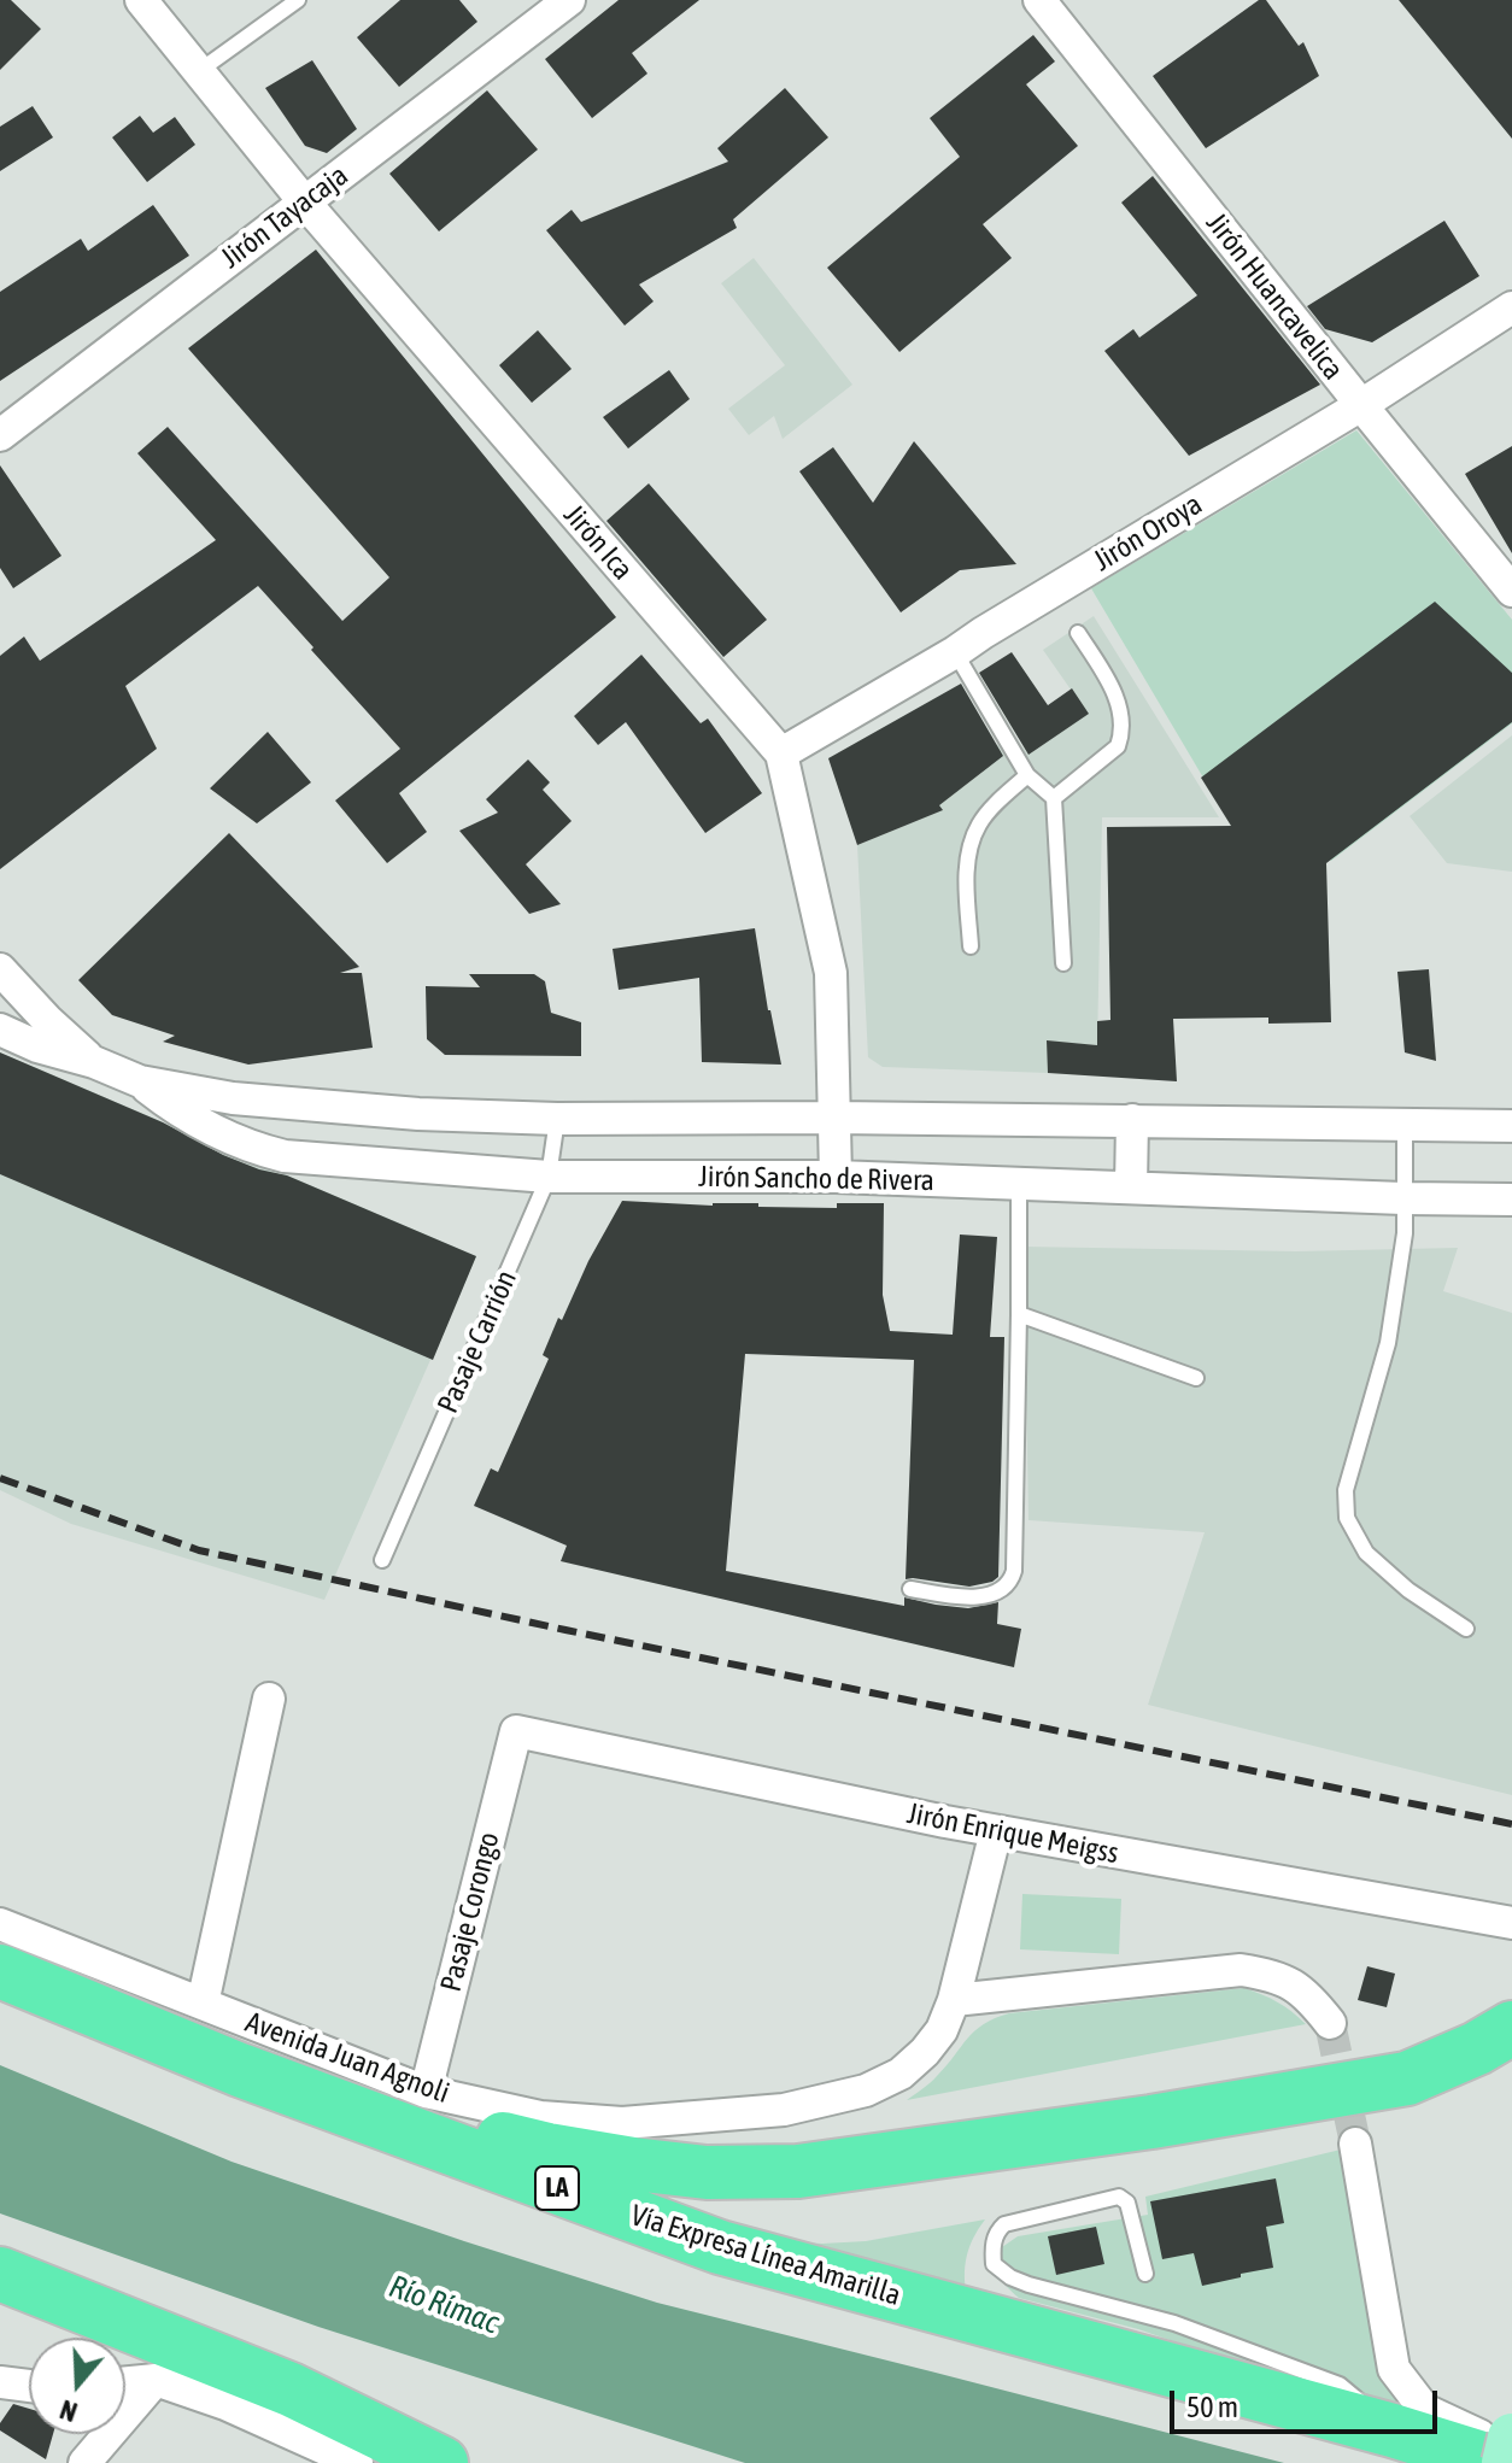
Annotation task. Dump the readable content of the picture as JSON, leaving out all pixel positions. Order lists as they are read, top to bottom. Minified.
{"streets":{"highway":["LA","Vía Expresa Línea Amarilla"],"street":["Jirón Tayacaja","Jirón Huancavelica","Jirón Oroya","Jirón Ica","Jirón Sancho de Rivera","Jirón Enrique Meigss","Pasaje Corongo","Avenida Juan Agnoli"],"lane":["Pasaje Carrión"]},"crossings":[["Jirón Tayacaja","Jirón Ica"],["Jirón Huancavelica","Jirón Oroya"],["Jirón Oroya","Jirón Ica"],["Jirón Ica","Jirón Sancho de Rivera"],["Jirón Sancho de Rivera","Pasaje Carrión"],["Jirón Enrique Meigss","Pasaje Corongo"],["Jirón Enrique Meigss","Avenida Juan Agnoli"],["Pasaje Corongo","Avenida Juan Agnoli"]],"water":["Río Rímac"],"scale_bar":"50 m","north":"bottom"}
